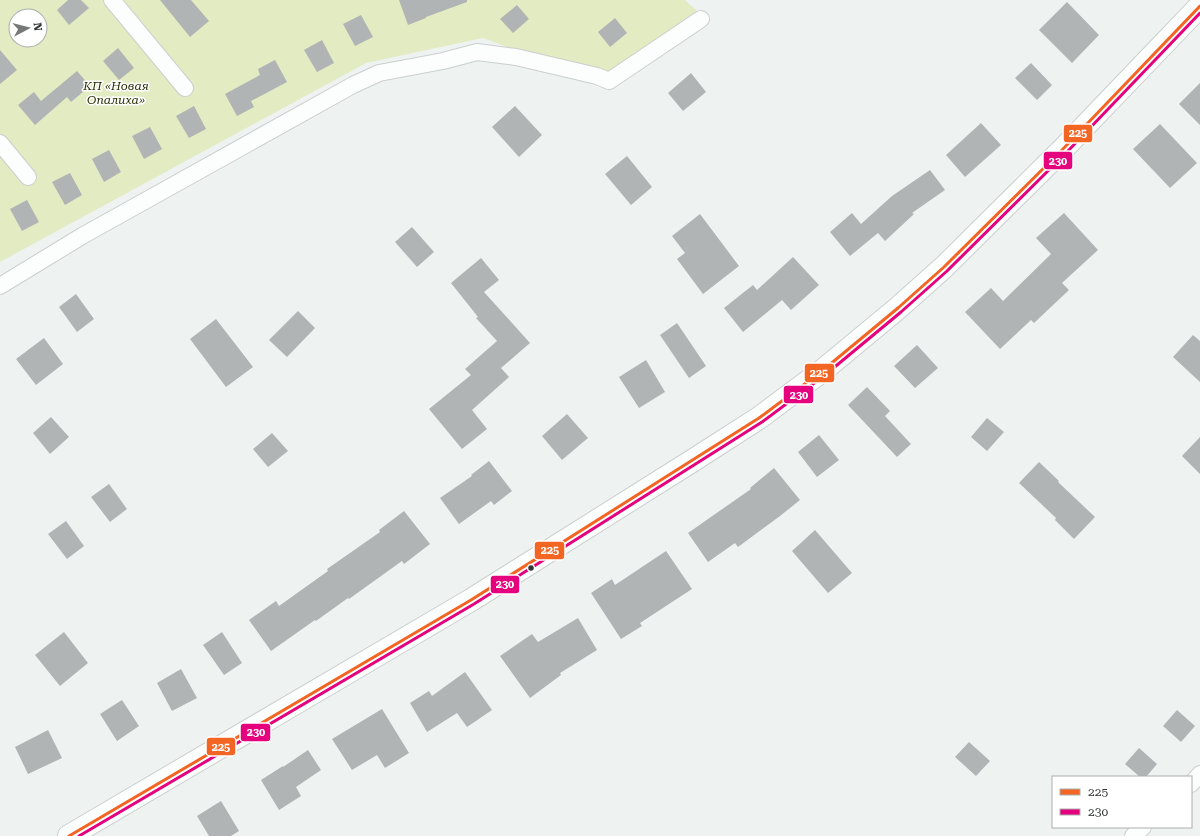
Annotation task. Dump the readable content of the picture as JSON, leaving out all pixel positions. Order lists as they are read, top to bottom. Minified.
{"parks":["КП «Новая Опалиха»"],"lines":["transit line 225","transit line 230"],"legend":["225","230"],"north":"right"}
